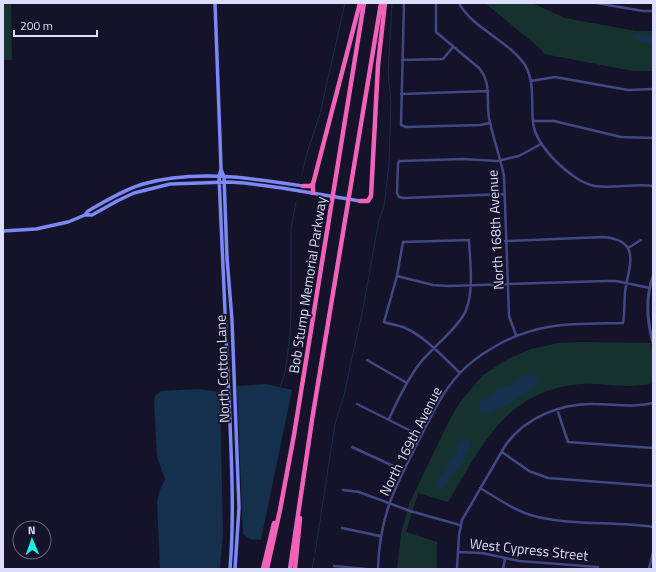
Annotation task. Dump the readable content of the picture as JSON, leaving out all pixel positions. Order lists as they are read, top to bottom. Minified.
{"streets":{"highway":["Bob Stump Memorial Parkway"],"main road":["North Cotton Lane"],"street":["North 168th Avenue","North 169th Avenue","West Cypress Street"]},"crossings":[["North 168th Avenue","North 169th Avenue"]],"scale_bar":"200 m","north":"top"}
